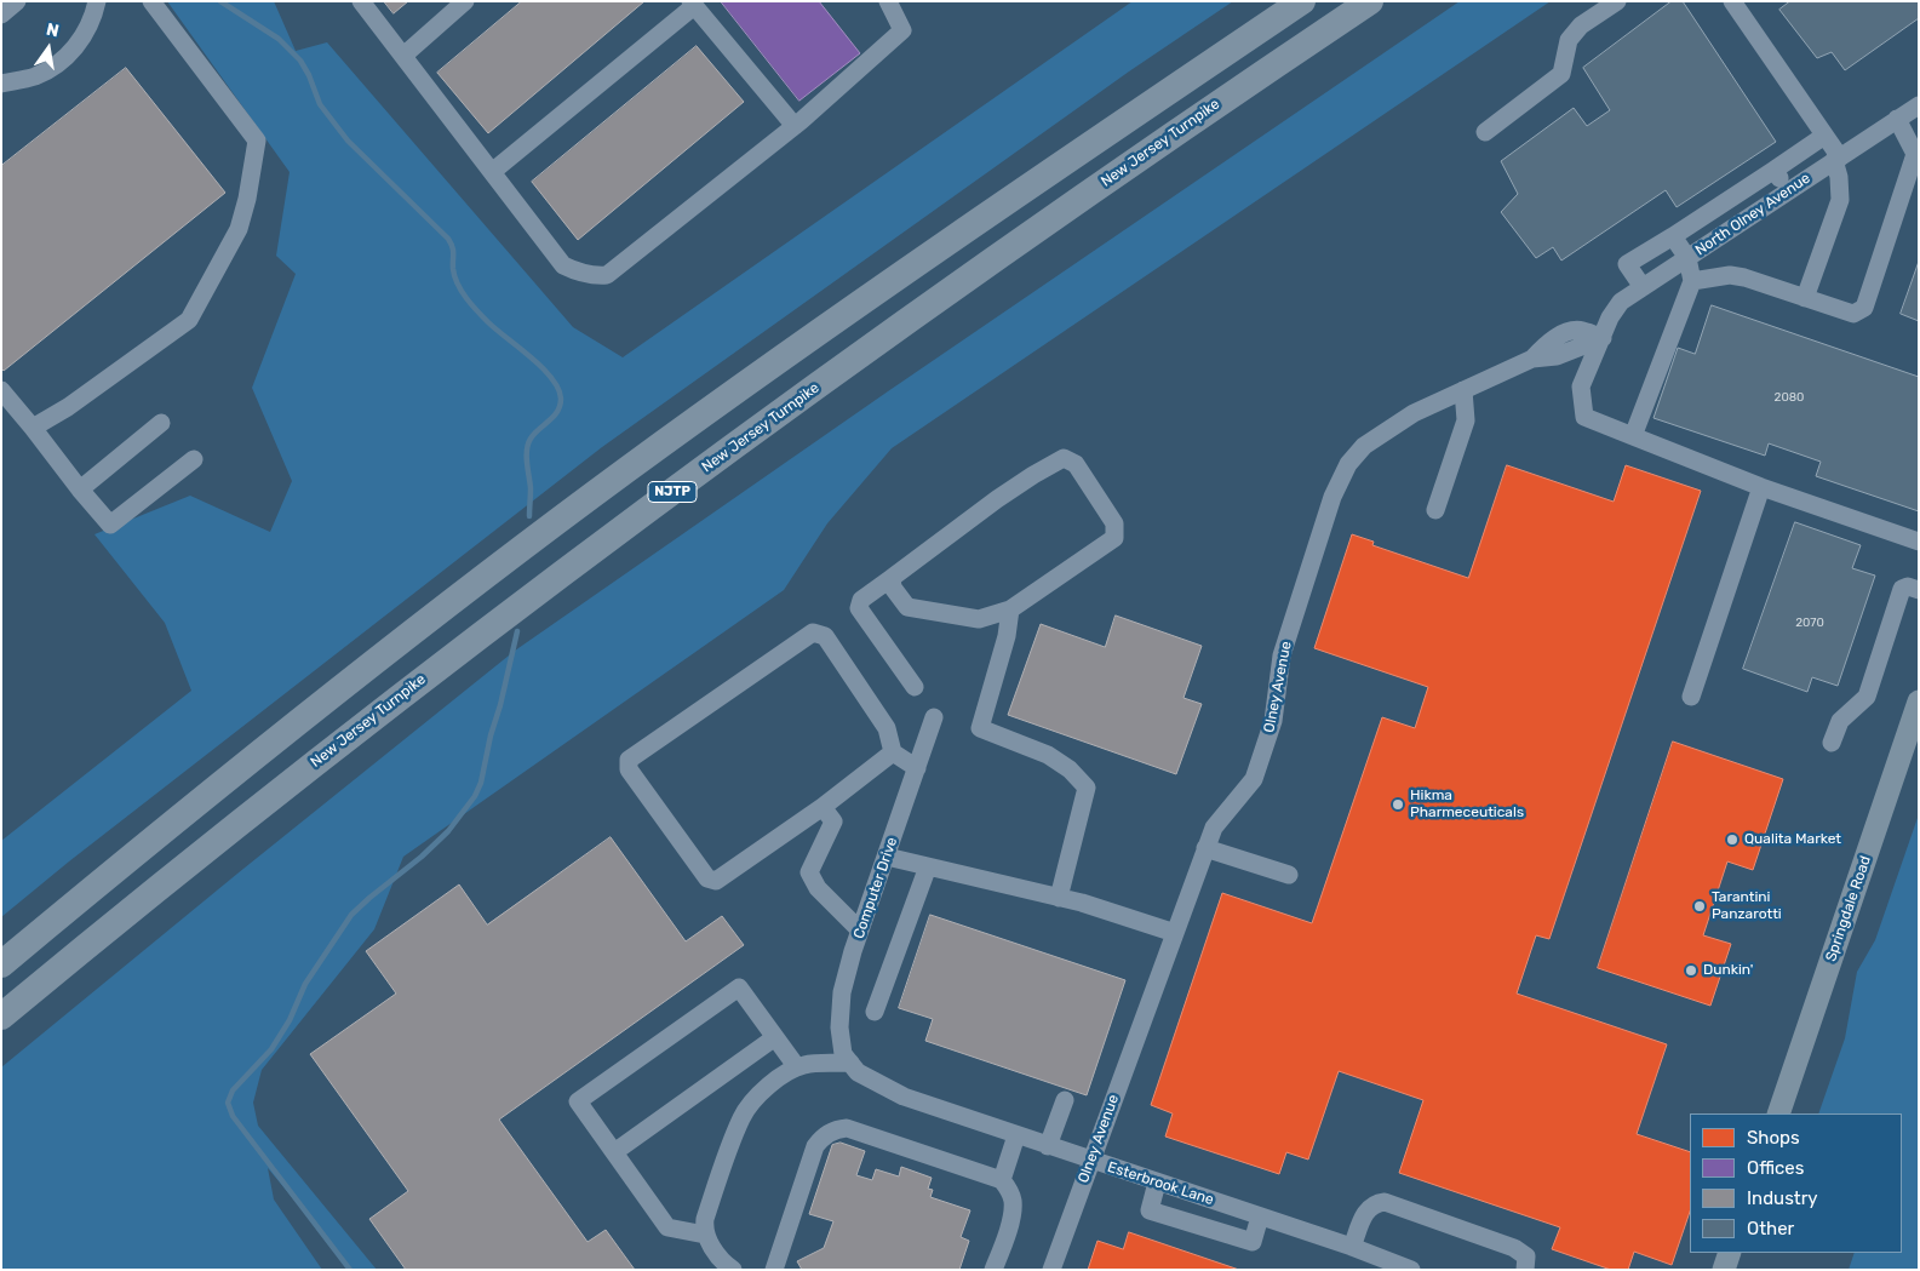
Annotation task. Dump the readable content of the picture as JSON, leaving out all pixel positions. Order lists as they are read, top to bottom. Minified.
{"streets":{"highway":["New Jersey Turnpike","NJTP"],"main road":["Springdale Road"],"street":["North Olney Avenue","Olney Avenue","Computer Drive","Esterbrook Lane"]},"crossings":[["North Olney Avenue","Olney Avenue"],["Olney Avenue","Esterbrook Lane"],["Computer Drive","Esterbrook Lane"]],"places":["Hikma Pharmeceuticals","Qualita Market","Tarantini Panzarotti","Dunkin'"],"house_numbers":["2080","2070"],"legend":["Shops","Offices","Industry","Other"],"north":"top"}
